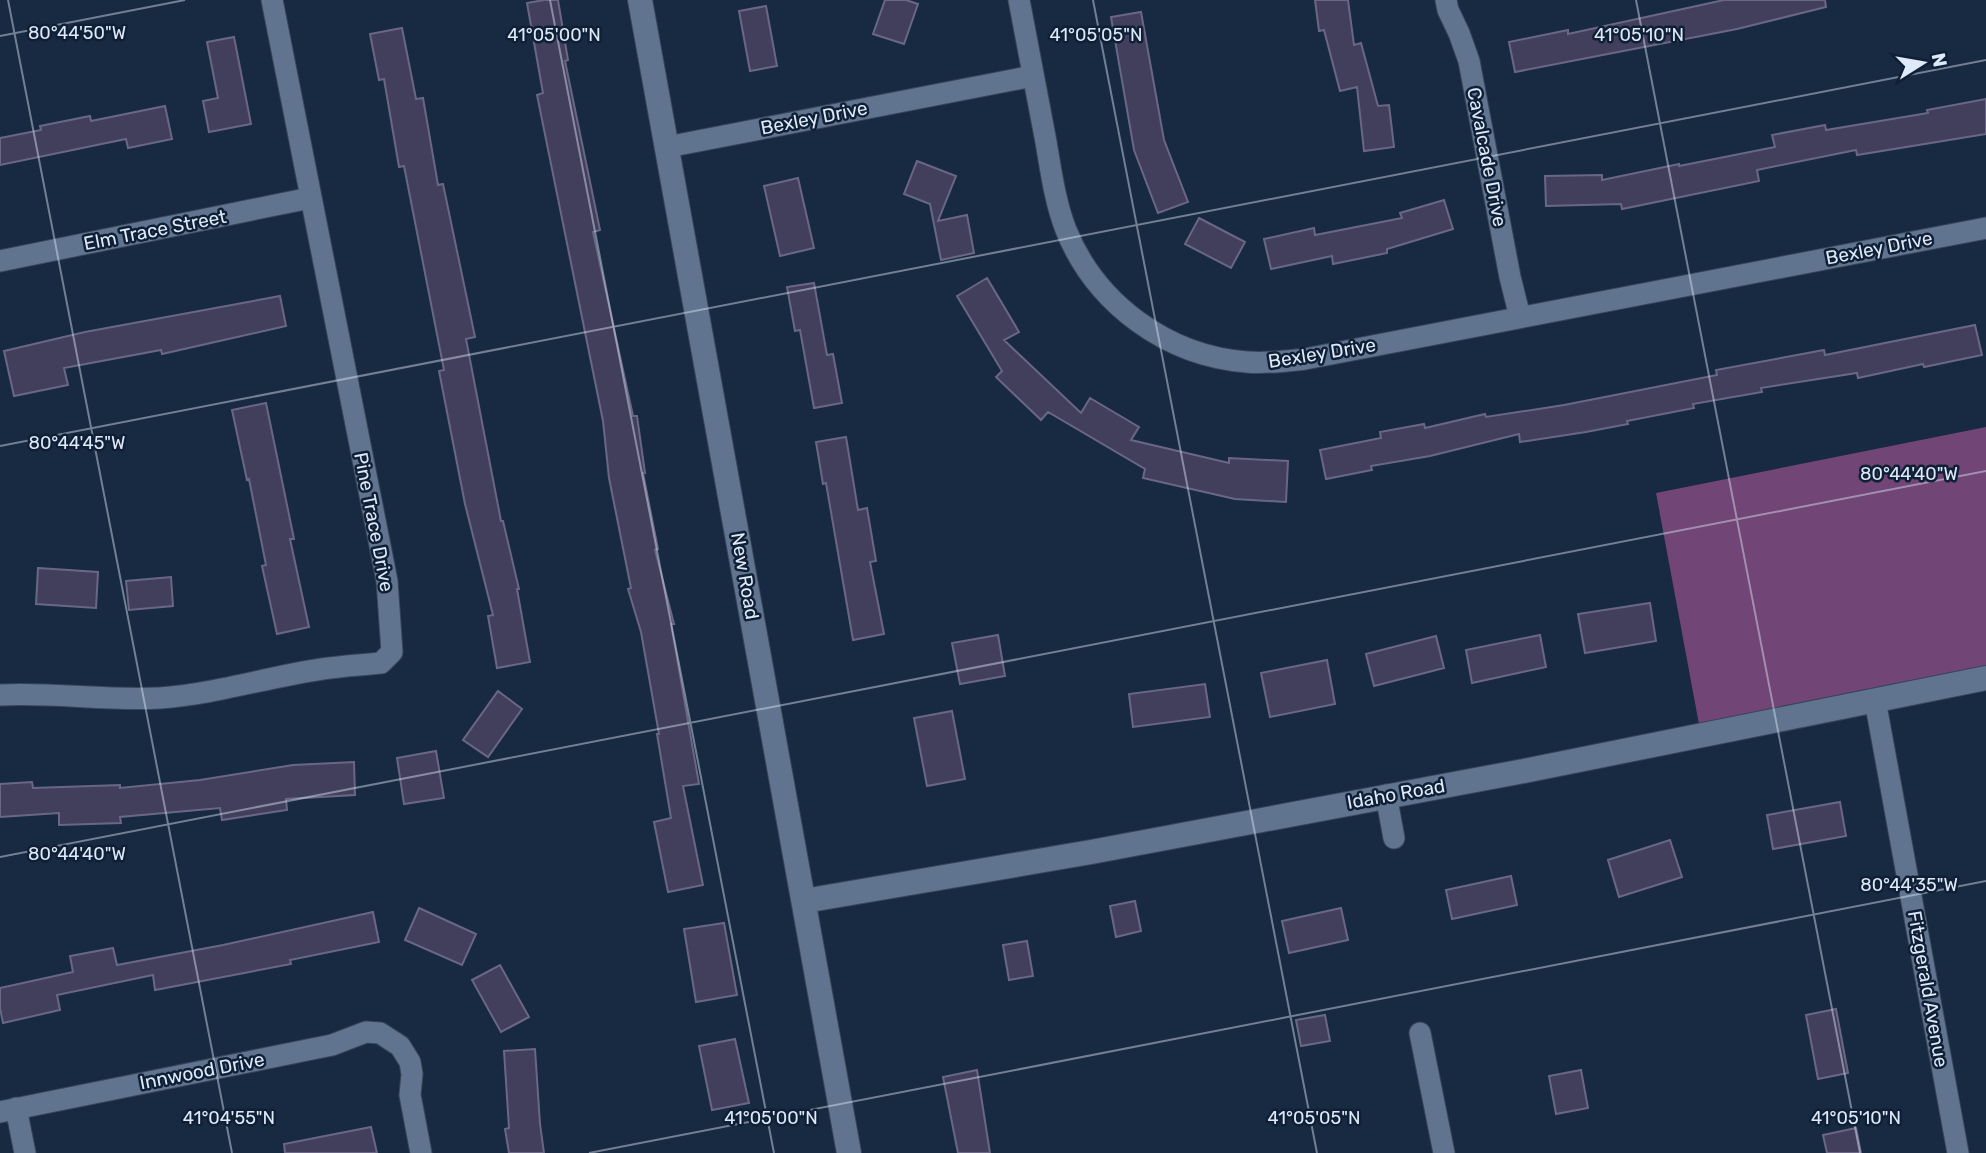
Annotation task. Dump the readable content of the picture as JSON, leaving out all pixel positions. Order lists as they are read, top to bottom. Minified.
{"streets":{"street":["Bexley Drive","Cavalcade Drive","Elm Trace Street","Pine Trace Drive","New Road","Idaho Road","Fitzgerald Avenue","Innwood Drive"]},"crossings":[["Bexley Drive","Cavalcade Drive"],["Bexley Drive","New Road"],["Elm Trace Street","Pine Trace Drive"],["New Road","Idaho Road"],["Idaho Road","Fitzgerald Avenue"]],"north":"right","coordinates":["80°44'50\"W","41°05'00\"N","41°05'05\"N","41°05'10\"N","80°44'45\"W","80°44'40\"W","80°44'35\"W","41°04'55\"N"]}
